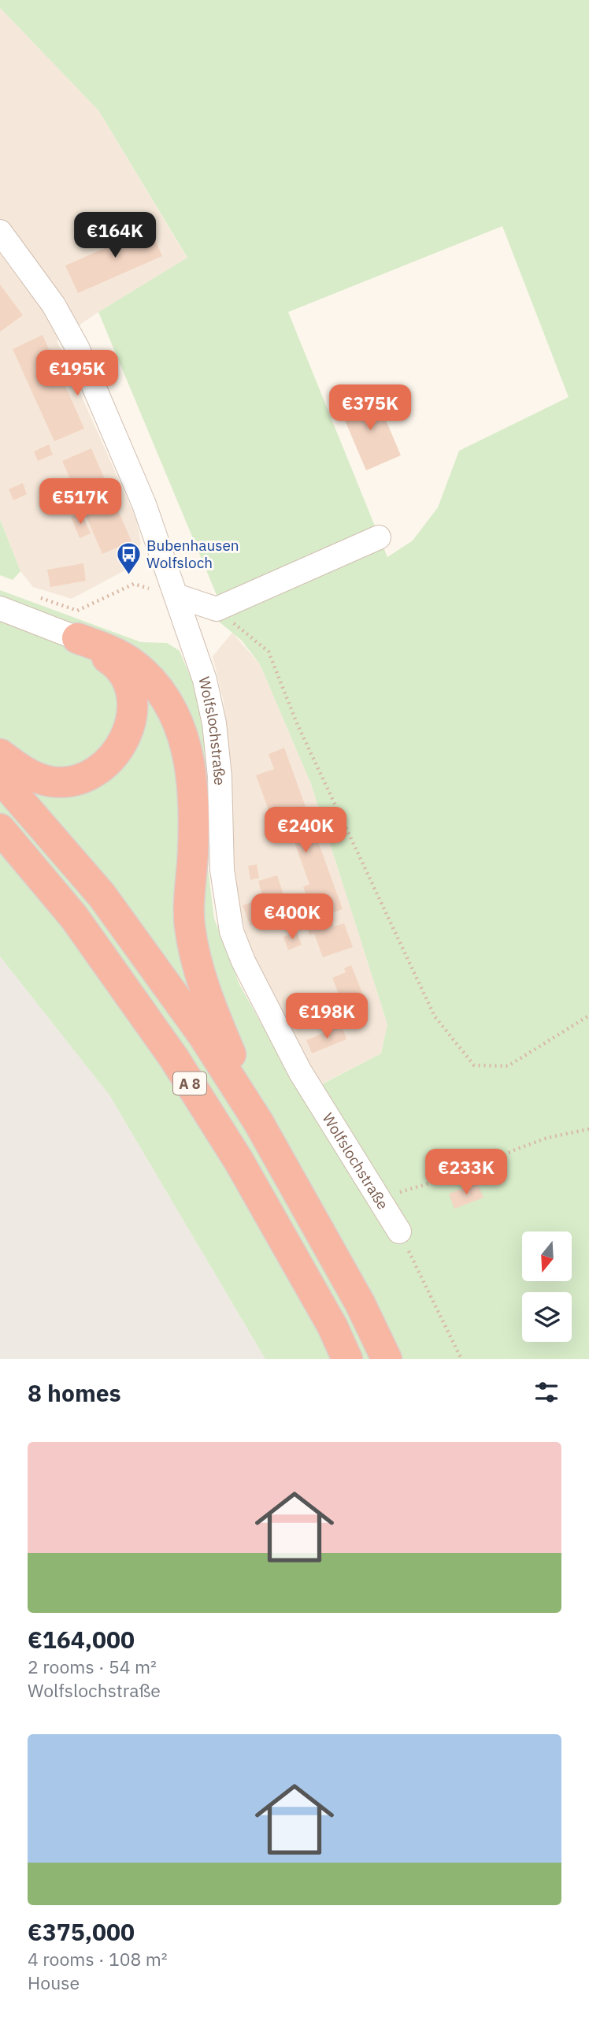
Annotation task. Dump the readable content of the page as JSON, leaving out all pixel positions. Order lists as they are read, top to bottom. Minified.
{"streets":{"highway":["A 8"],"street":["Wolfslochstraße"]},"places":{"bus stop":["Bubenhausen Wolfsloch"]},"north":"bottom","page":{"price":["€164K","€195K","€375K","€517K","€240K","€400K","€198K","€233K"],"heading":"8 homes","list":[{"name":"€164,000","note":"2 rooms · 54 m² · Wolfslochstraße"},{"name":"€375,000","note":"4 rooms · 108 m² · House"}]}}
